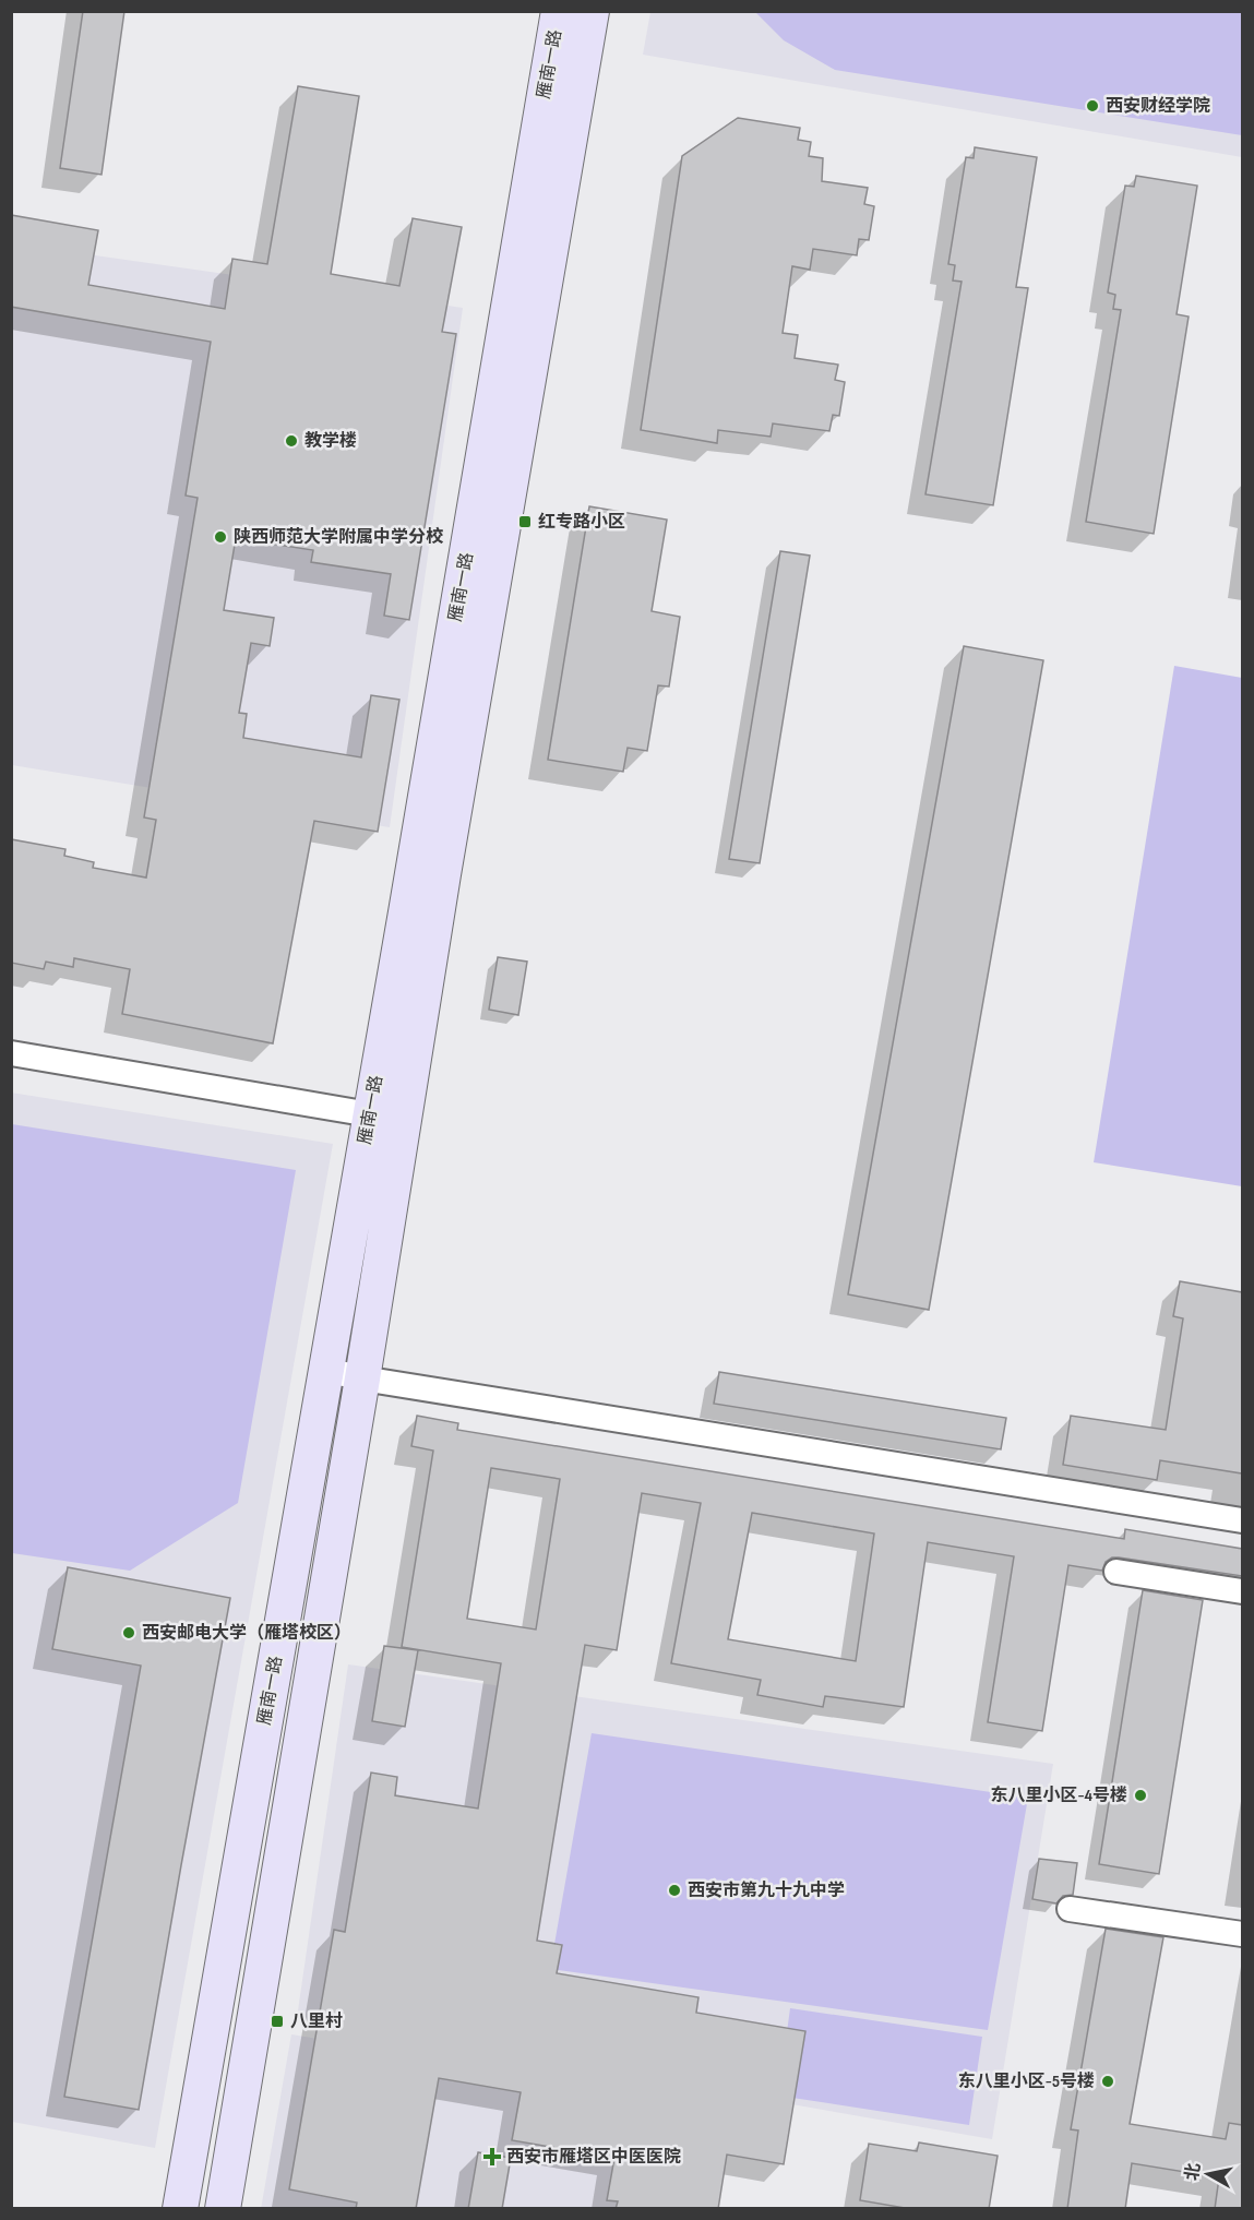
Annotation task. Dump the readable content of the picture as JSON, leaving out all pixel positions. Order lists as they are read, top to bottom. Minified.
{"streets":{"main road":["雁南一路"]},"places":{"other":["西安财经学院","教学楼","陕西师范大学附属中学分校","西安邮电大学（雁塔校区）","东八里小区-4号楼","西安市第九十九中学","东八里小区-5号楼"],"transit":["红专路小区","八里村"],"health":["西安市雁塔区中医医院"]},"north":"left"}
